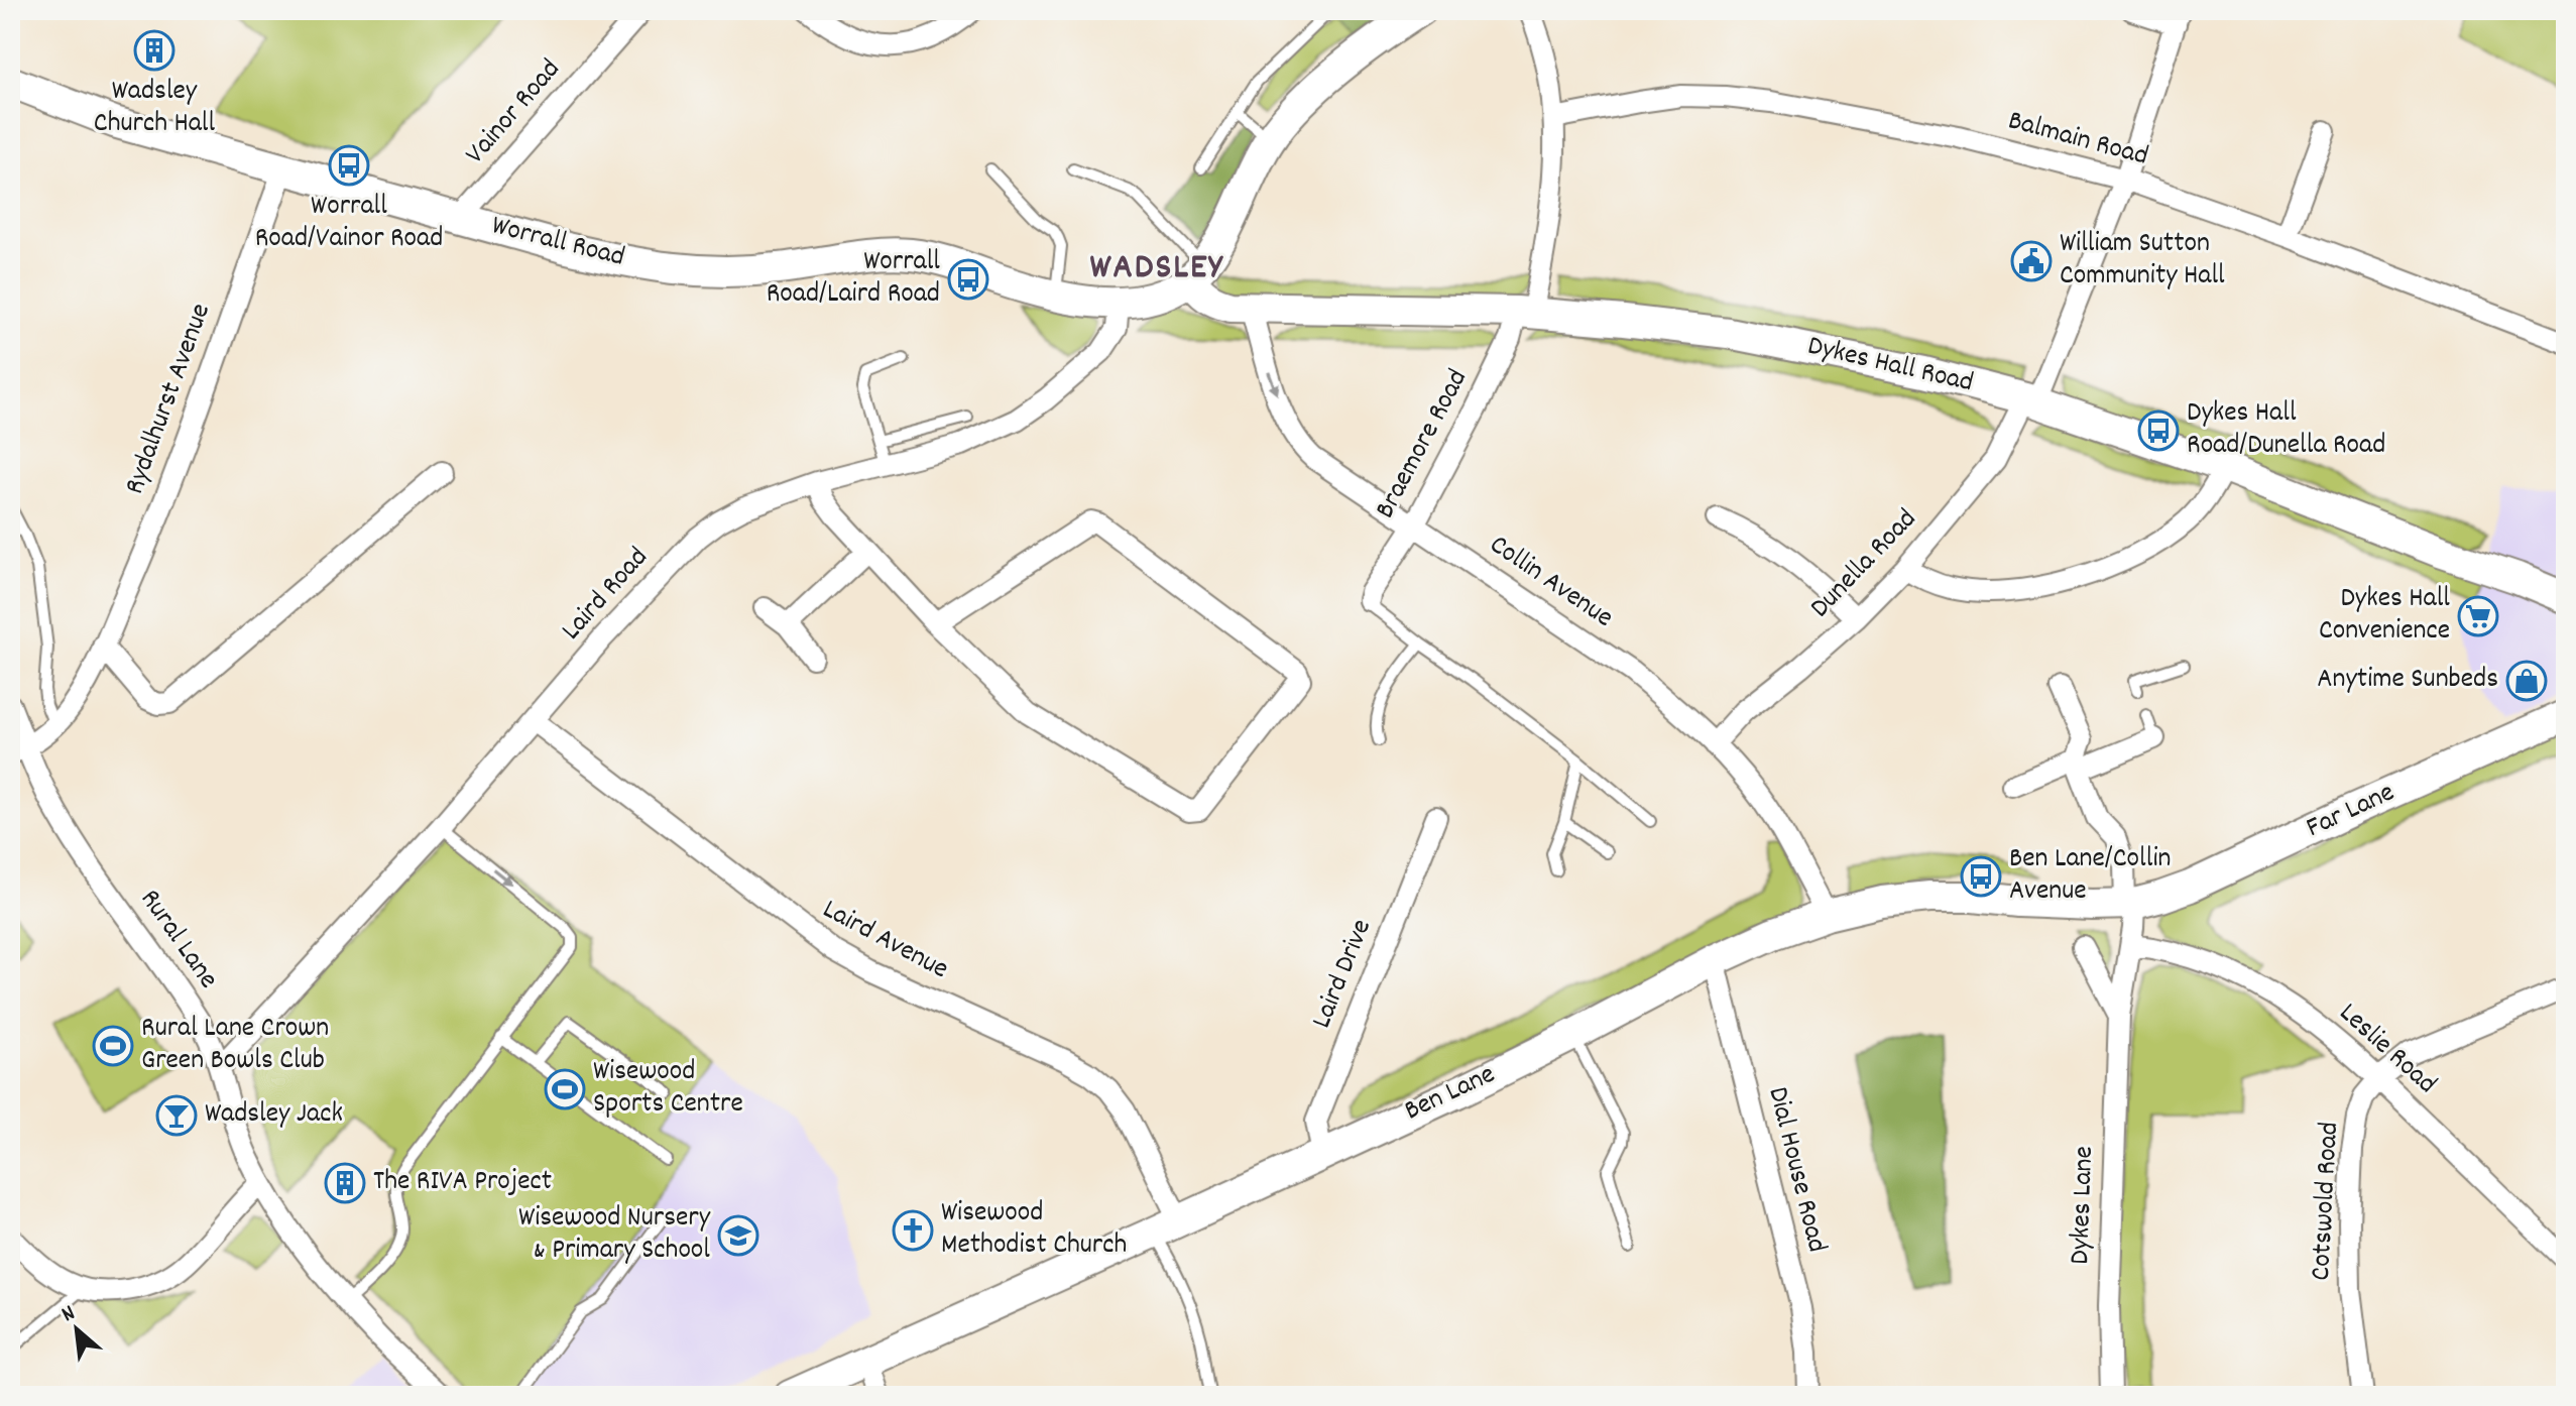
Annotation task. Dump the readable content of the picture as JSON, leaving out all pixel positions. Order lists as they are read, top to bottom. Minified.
{"streets":{"street":["Vainor Road","Balmain Road","Worrall Road","Dykes Hall Road","Rydalhurst Avenue","Braemore Road","Dunella Road","Collin Avenue","Laird Road","Far Lane","Rural Lane","Laird Avenue","Laird Drive","Leslie Road","Ben Lane","Dial House Road","Cotswold Road","Dykes Lane"]},"crossings":[["Vainor Road","Worrall Road"],["Balmain Road","Braemore Road"],["Balmain Road","Dunella Road"],["Worrall Road","Dykes Hall Road"],["Worrall Road","Rydalhurst Avenue"],["Worrall Road","Laird Road"],["Dykes Hall Road","Braemore Road"],["Dykes Hall Road","Dunella Road"],["Dykes Hall Road","Collin Avenue"],["Rydalhurst Avenue","Rural Lane"],["Braemore Road","Collin Avenue"],["Dunella Road","Collin Avenue"],["Collin Avenue","Ben Lane"],["Laird Road","Rural Lane"],["Laird Road","Laird Avenue"],["Far Lane","Ben Lane"],["Far Lane","Dykes Lane"],["Laird Avenue","Ben Lane"],["Laird Drive","Ben Lane"],["Leslie Road","Cotswold Road"],["Leslie Road","Dykes Lane"],["Ben Lane","Dial House Road"],["Ben Lane","Dykes Lane"]],"districts":["WADSLEY"],"places":{"building":["Wadsley Church Hall","The RIVA Project"],"bus stop":["Worrall Road/Vainor Road","Worrall Road/Laird Road","Dykes Hall Road/Dunella Road","Ben Lane/Collin Avenue"],"public building":["William Sutton Community Hall"],"supermarket":["Dykes Hall Convenience"],"shop":["Anytime Sunbeds"],"sports":["Rural Lane Crown Green Bowls Club","Wisewood Sports Centre"],"bar":["Wadsley Jack"],"church":["Wisewood Methodist Church"],"school or university":["Wisewood Nursery & Primary School"]},"north":"top left"}
